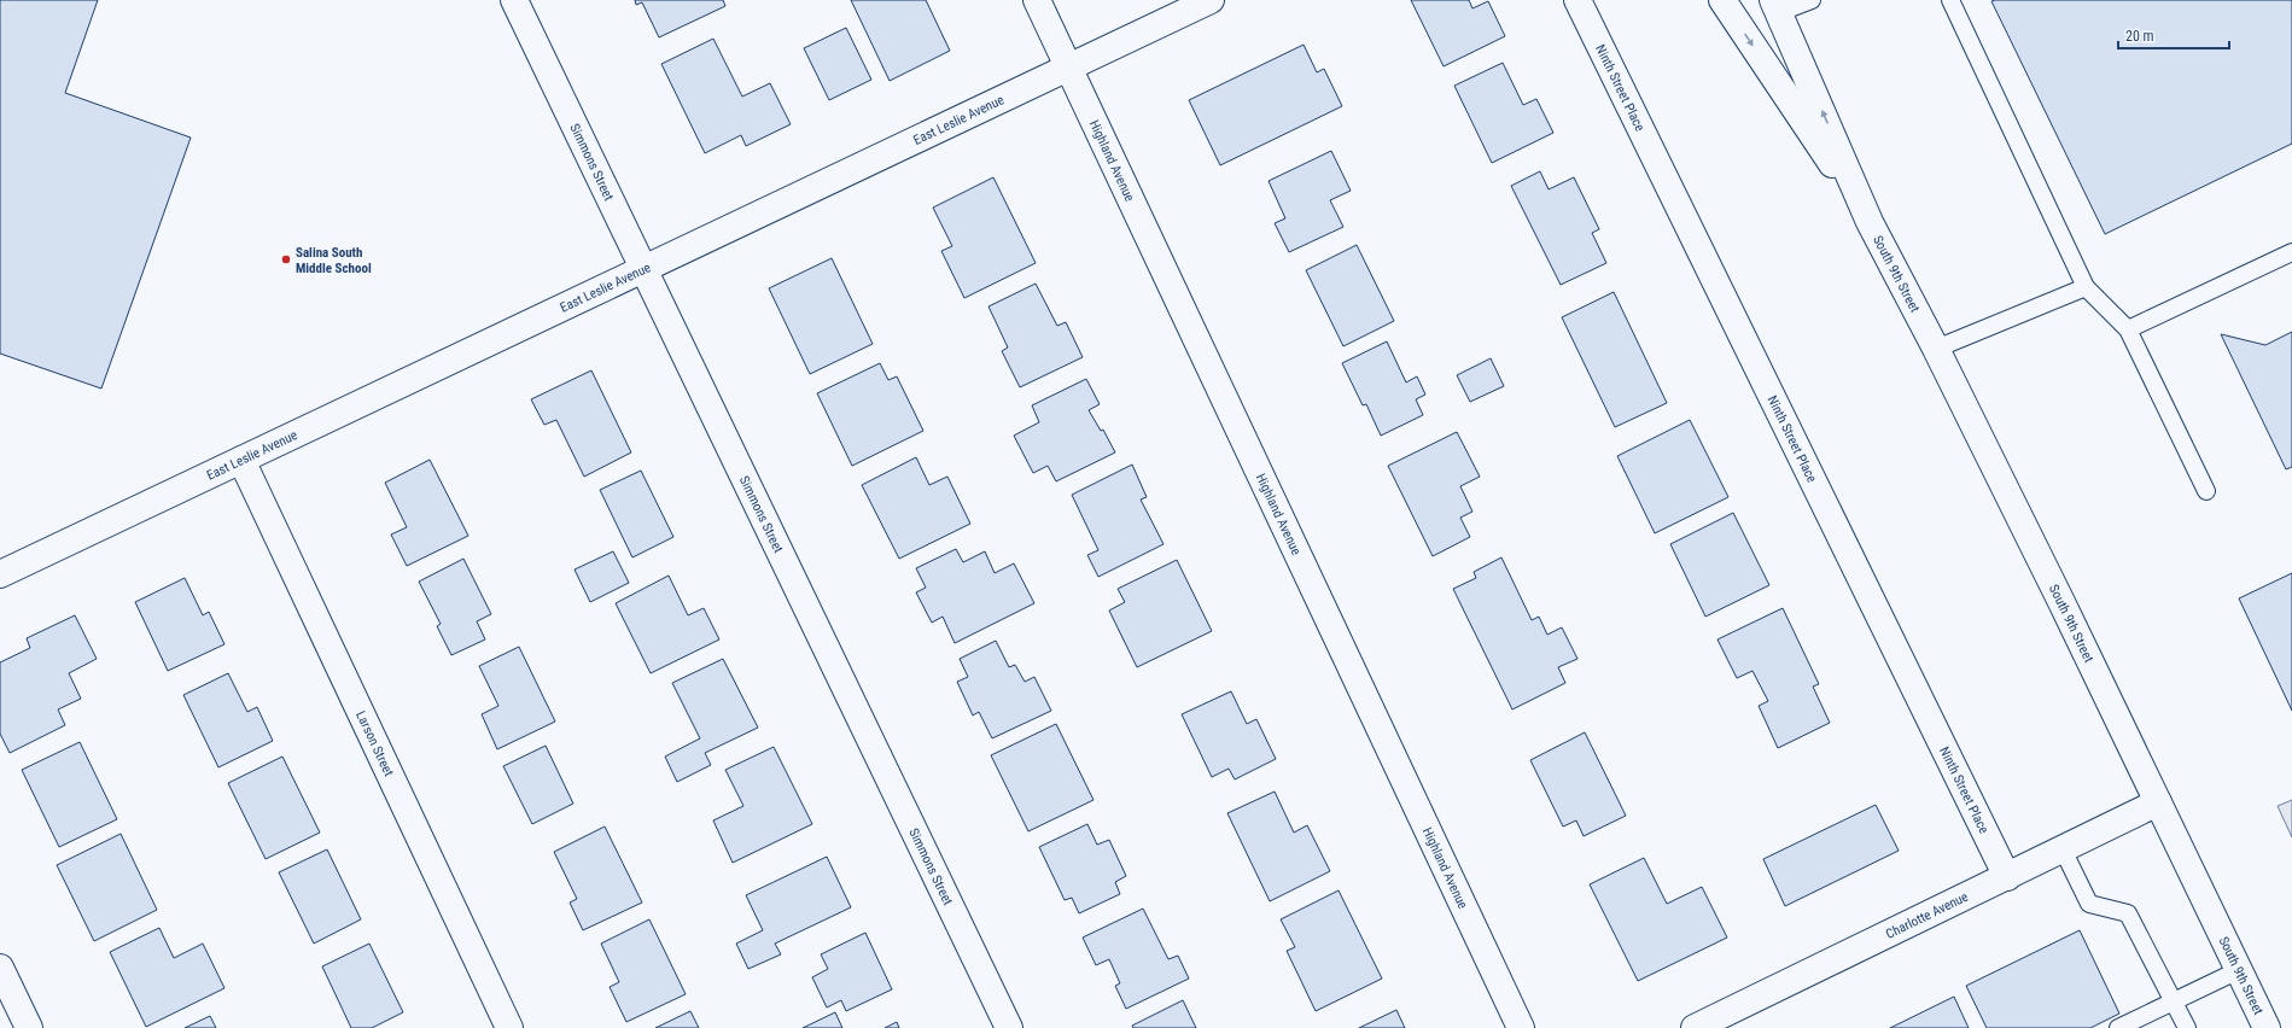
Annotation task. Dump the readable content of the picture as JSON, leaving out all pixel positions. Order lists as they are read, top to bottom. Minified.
{"streets":{"street":["Ninth Street Place","East Leslie Avenue","Highland Avenue","Simmons Street","South 9th Street","Larson Street","Charlotte Avenue"]},"crossings":[["Ninth Street Place","Charlotte Avenue"],["East Leslie Avenue","Highland Avenue"],["East Leslie Avenue","Simmons Street"],["East Leslie Avenue","Larson Street"],["South 9th Street","Charlotte Avenue"]],"places":["Salina South Middle School"],"scale_bar":"20 m"}
